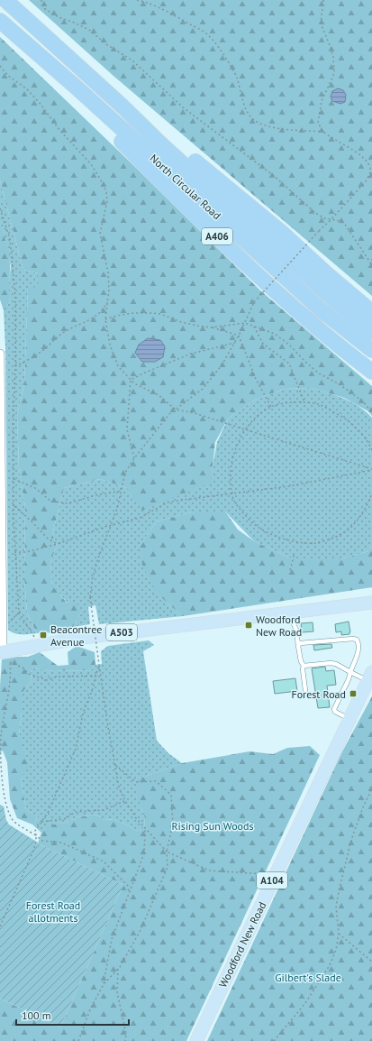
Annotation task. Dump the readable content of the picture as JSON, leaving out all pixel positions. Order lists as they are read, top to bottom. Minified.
{"streets":{"highway":["North Circular Road","A406"],"main road":["A503","A104","Woodford New Road"]},"crossings":[["North Circular Road","A406"]],"parks":["Rising Sun Woods","Forest Road allotments","Gilbert's Slade"],"places":{"transit":["Woodford New Road","Beacontree Avenue","Forest Road"]},"scale_bar":"100 m"}
